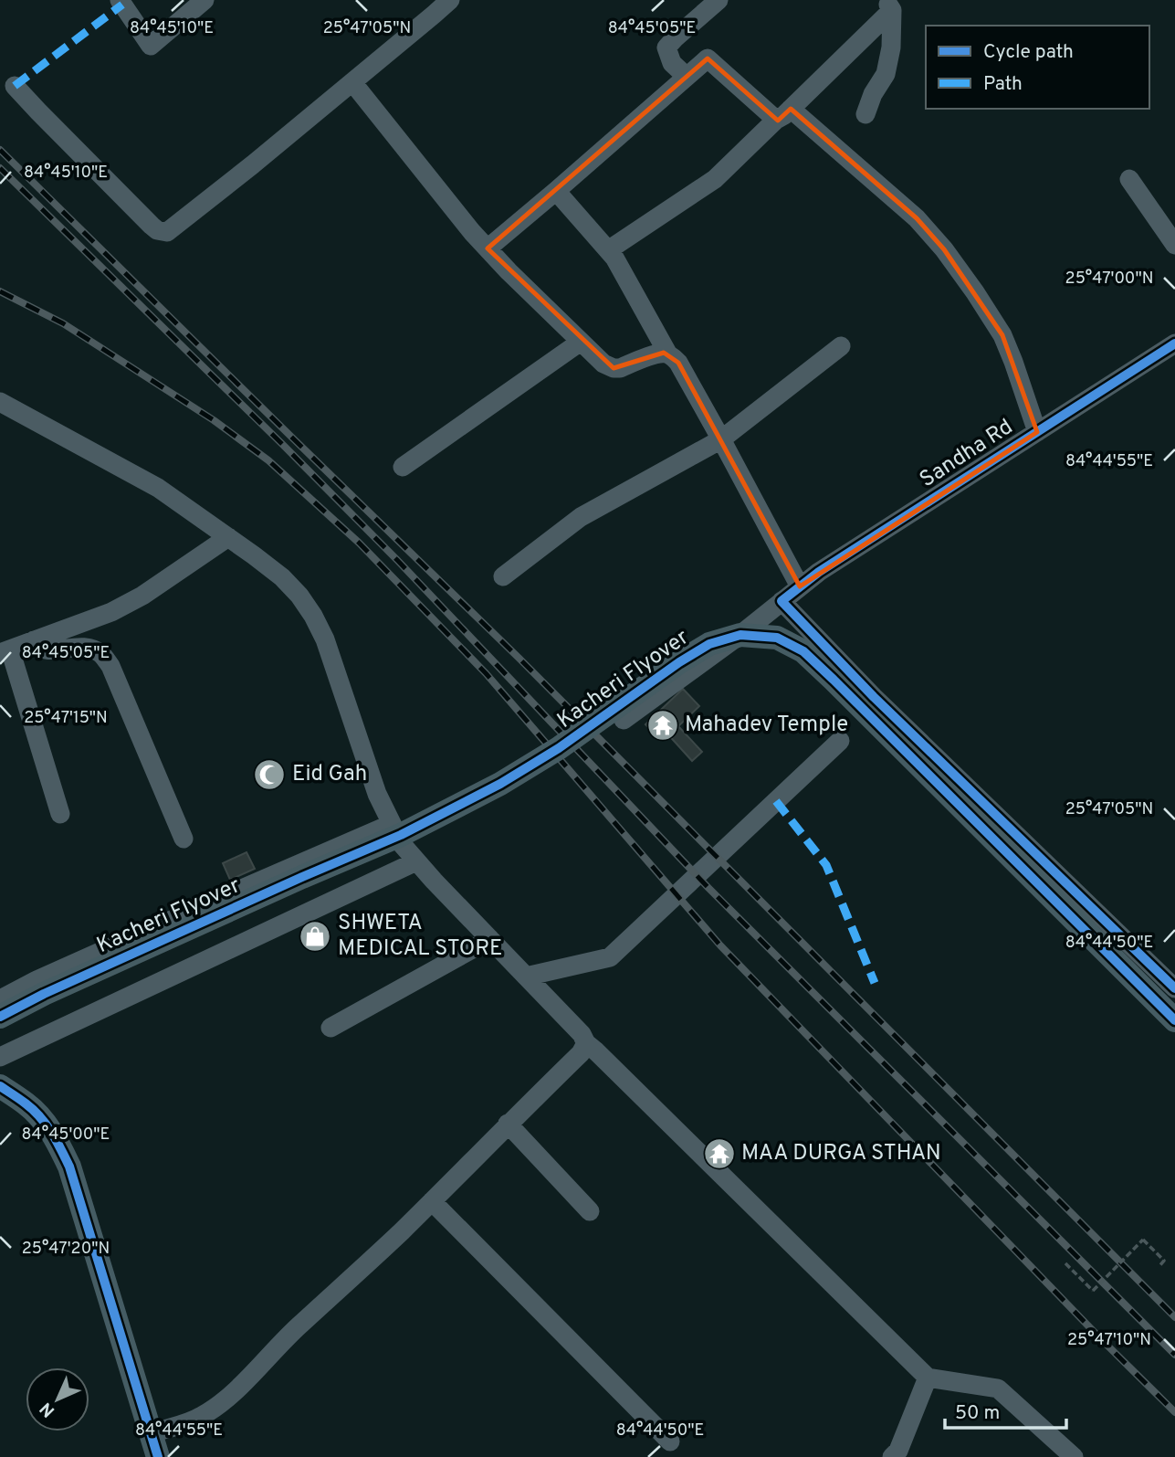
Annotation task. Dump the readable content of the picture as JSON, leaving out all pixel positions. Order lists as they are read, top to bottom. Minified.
{"streets":{"main road":["Kacheri Flyover"],"street":["Sandha Rd"]},"places":{"temple":["Mahadev Temple","MAA DURGA STHAN"],"mosque":["Eid Gah"],"shop":["SHWETA MEDICAL STORE"]},"legend":["Cycle path","Path"],"scale_bar":"50 m","north":"bottom left","coordinates":["84°45'10\"E","25°47'05\"N","84°45'05\"E","25°47'00\"N","84°44'55\"E","25°47'15\"N","84°44'50\"E","84°45'00\"E","25°47'20\"N","25°47'10\"N"]}
